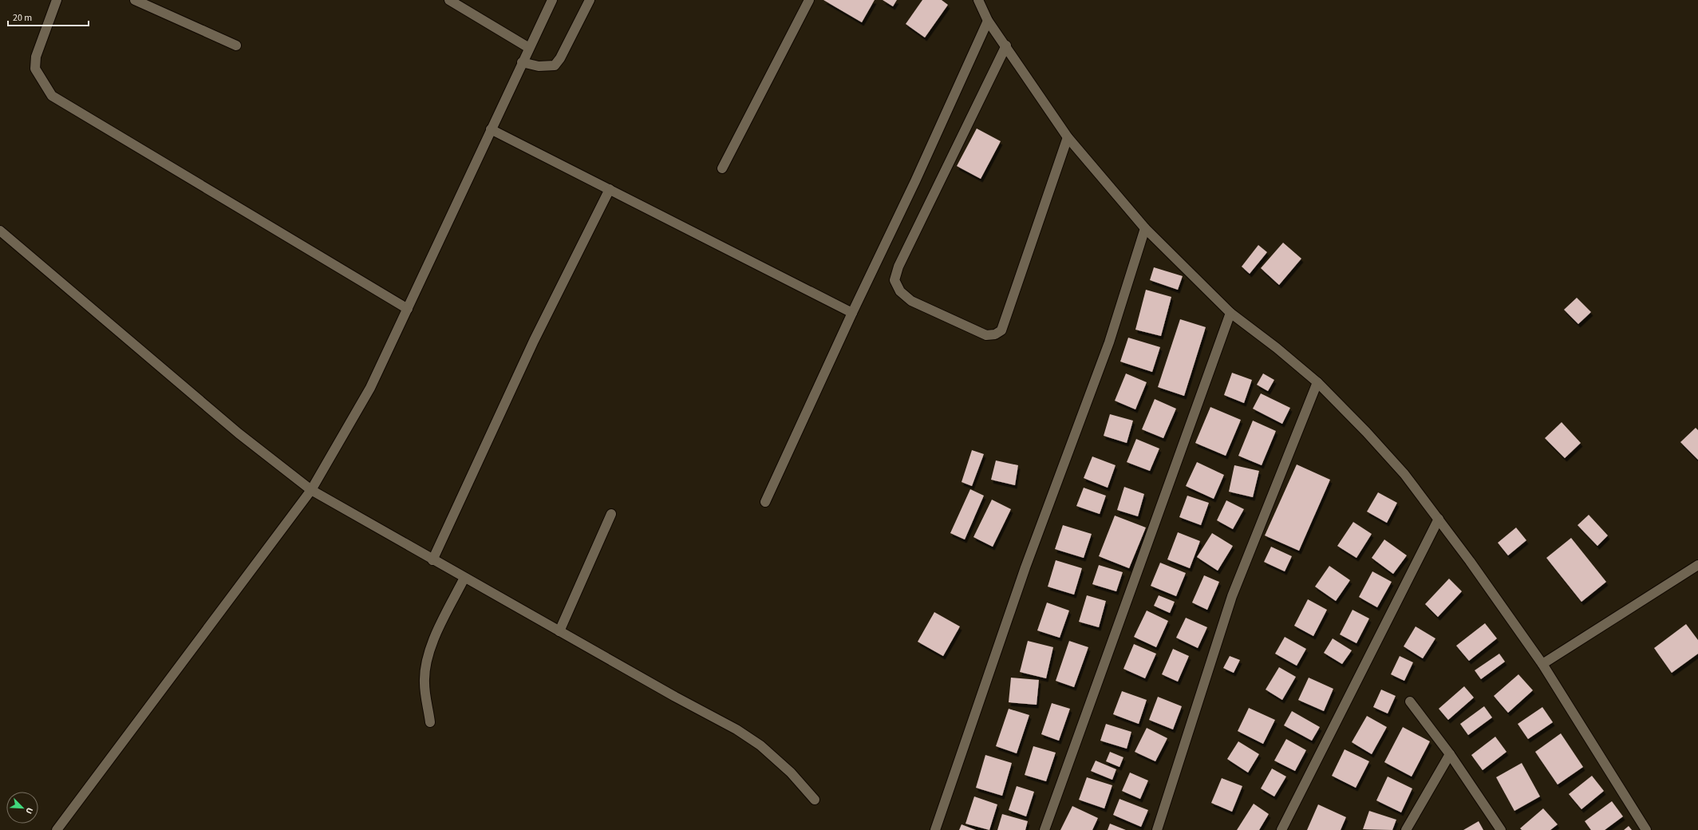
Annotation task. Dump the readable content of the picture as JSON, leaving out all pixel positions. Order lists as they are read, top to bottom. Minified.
{"scale_bar":"20 m","north":"bottom right"}
